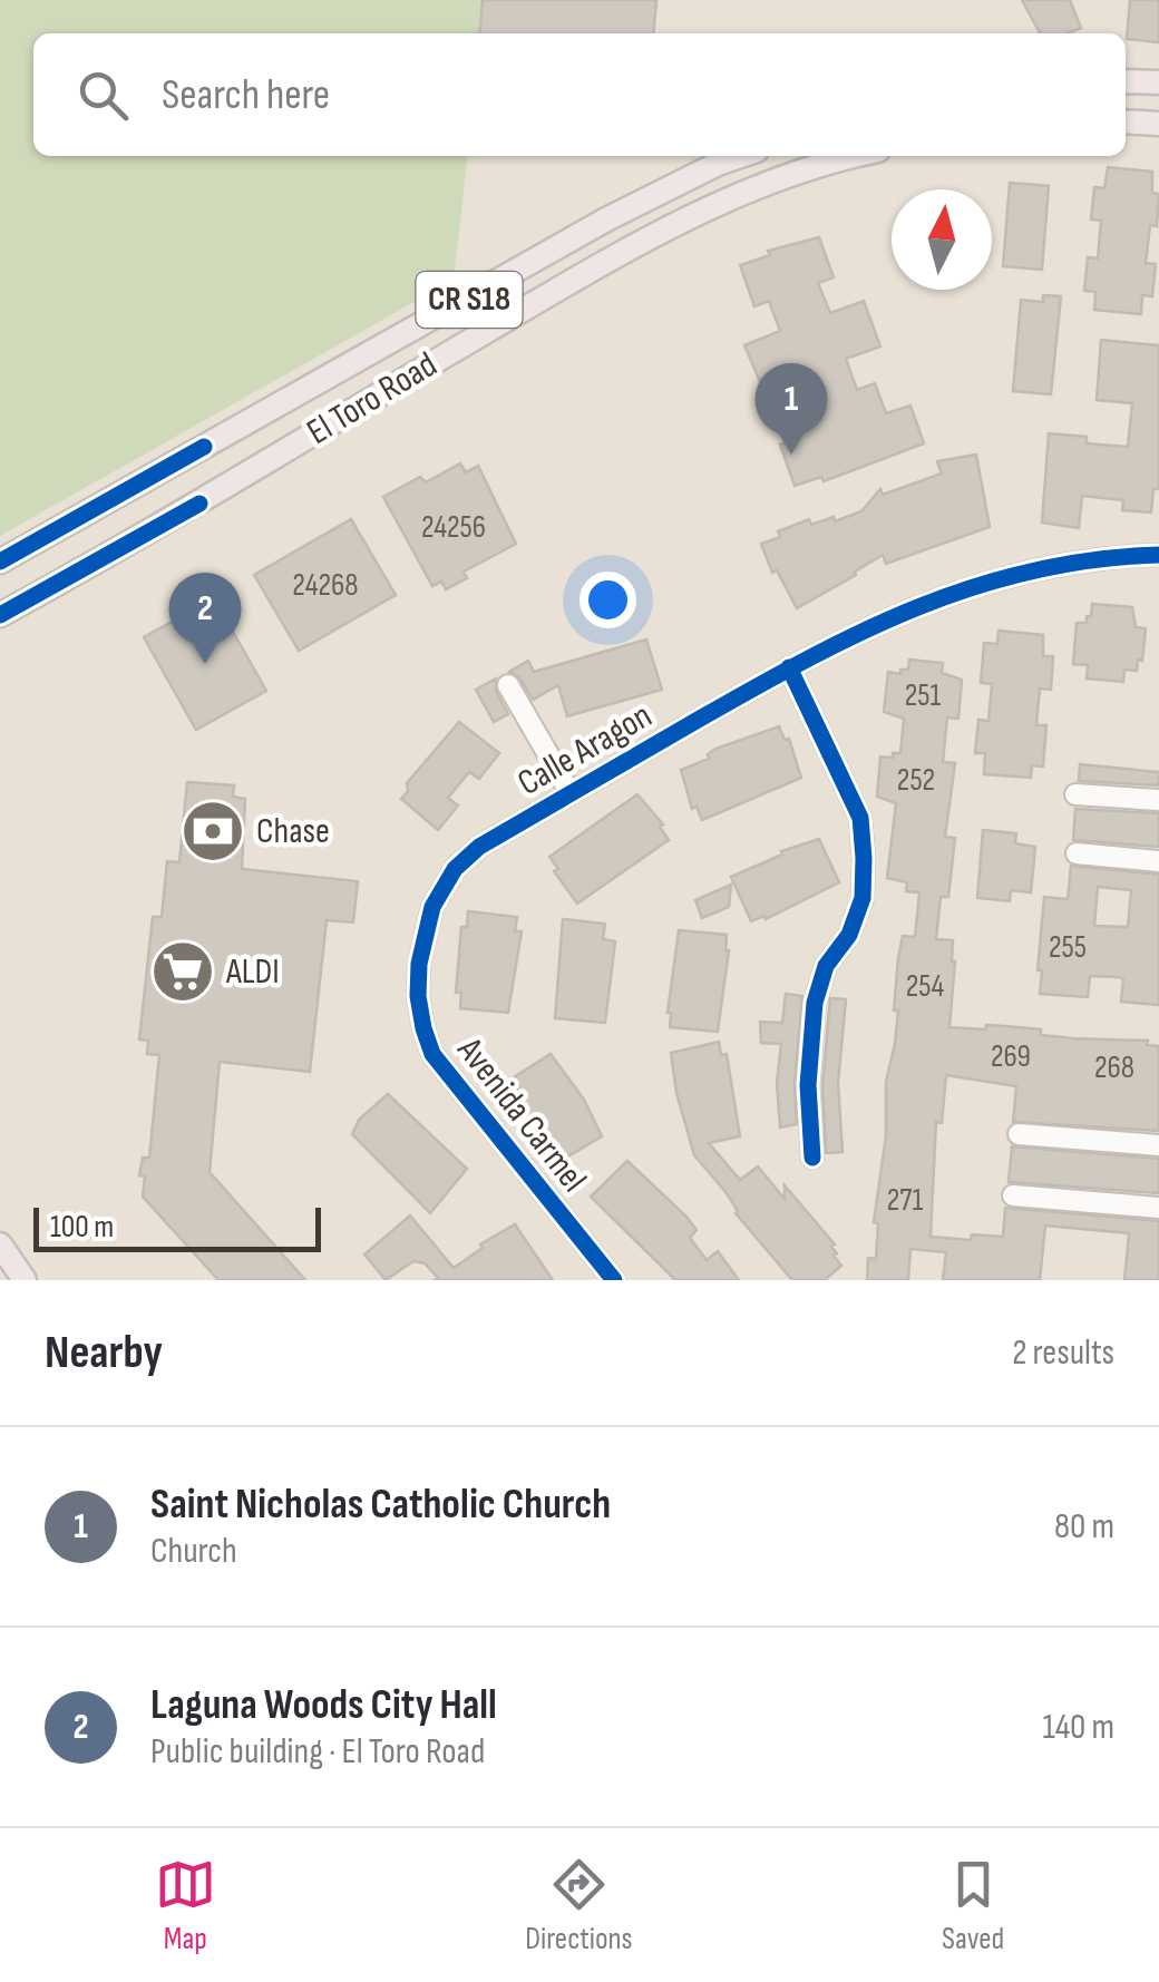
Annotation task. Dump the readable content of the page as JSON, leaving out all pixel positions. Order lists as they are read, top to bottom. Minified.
{"streets":{"main road":["CR S18","El Toro Road"],"street":["Calle Aragon","Avenida Carmel"]},"crossings":[["Calle Aragon","Avenida Carmel"]],"places":{"bank":["Chase"],"supermarket":["ALDI"]},"house_numbers":["24256","24268","251","252","255","254","269","268","271"],"scale_bar":"100 m","north":"top","page":{"search":"Search here","pins":["1","2"],"scale":"100 m","heading":["Nearby","2 results"],"list":[{"mark":"1","name":"Saint Nicholas Catholic Church","note":"Church","value":"80 m"},{"mark":"2","name":"Laguna Woods City Hall","note":"Public building · El Toro Road","value":"140 m"}],"nav":["Map","Directions","Saved"]}}
